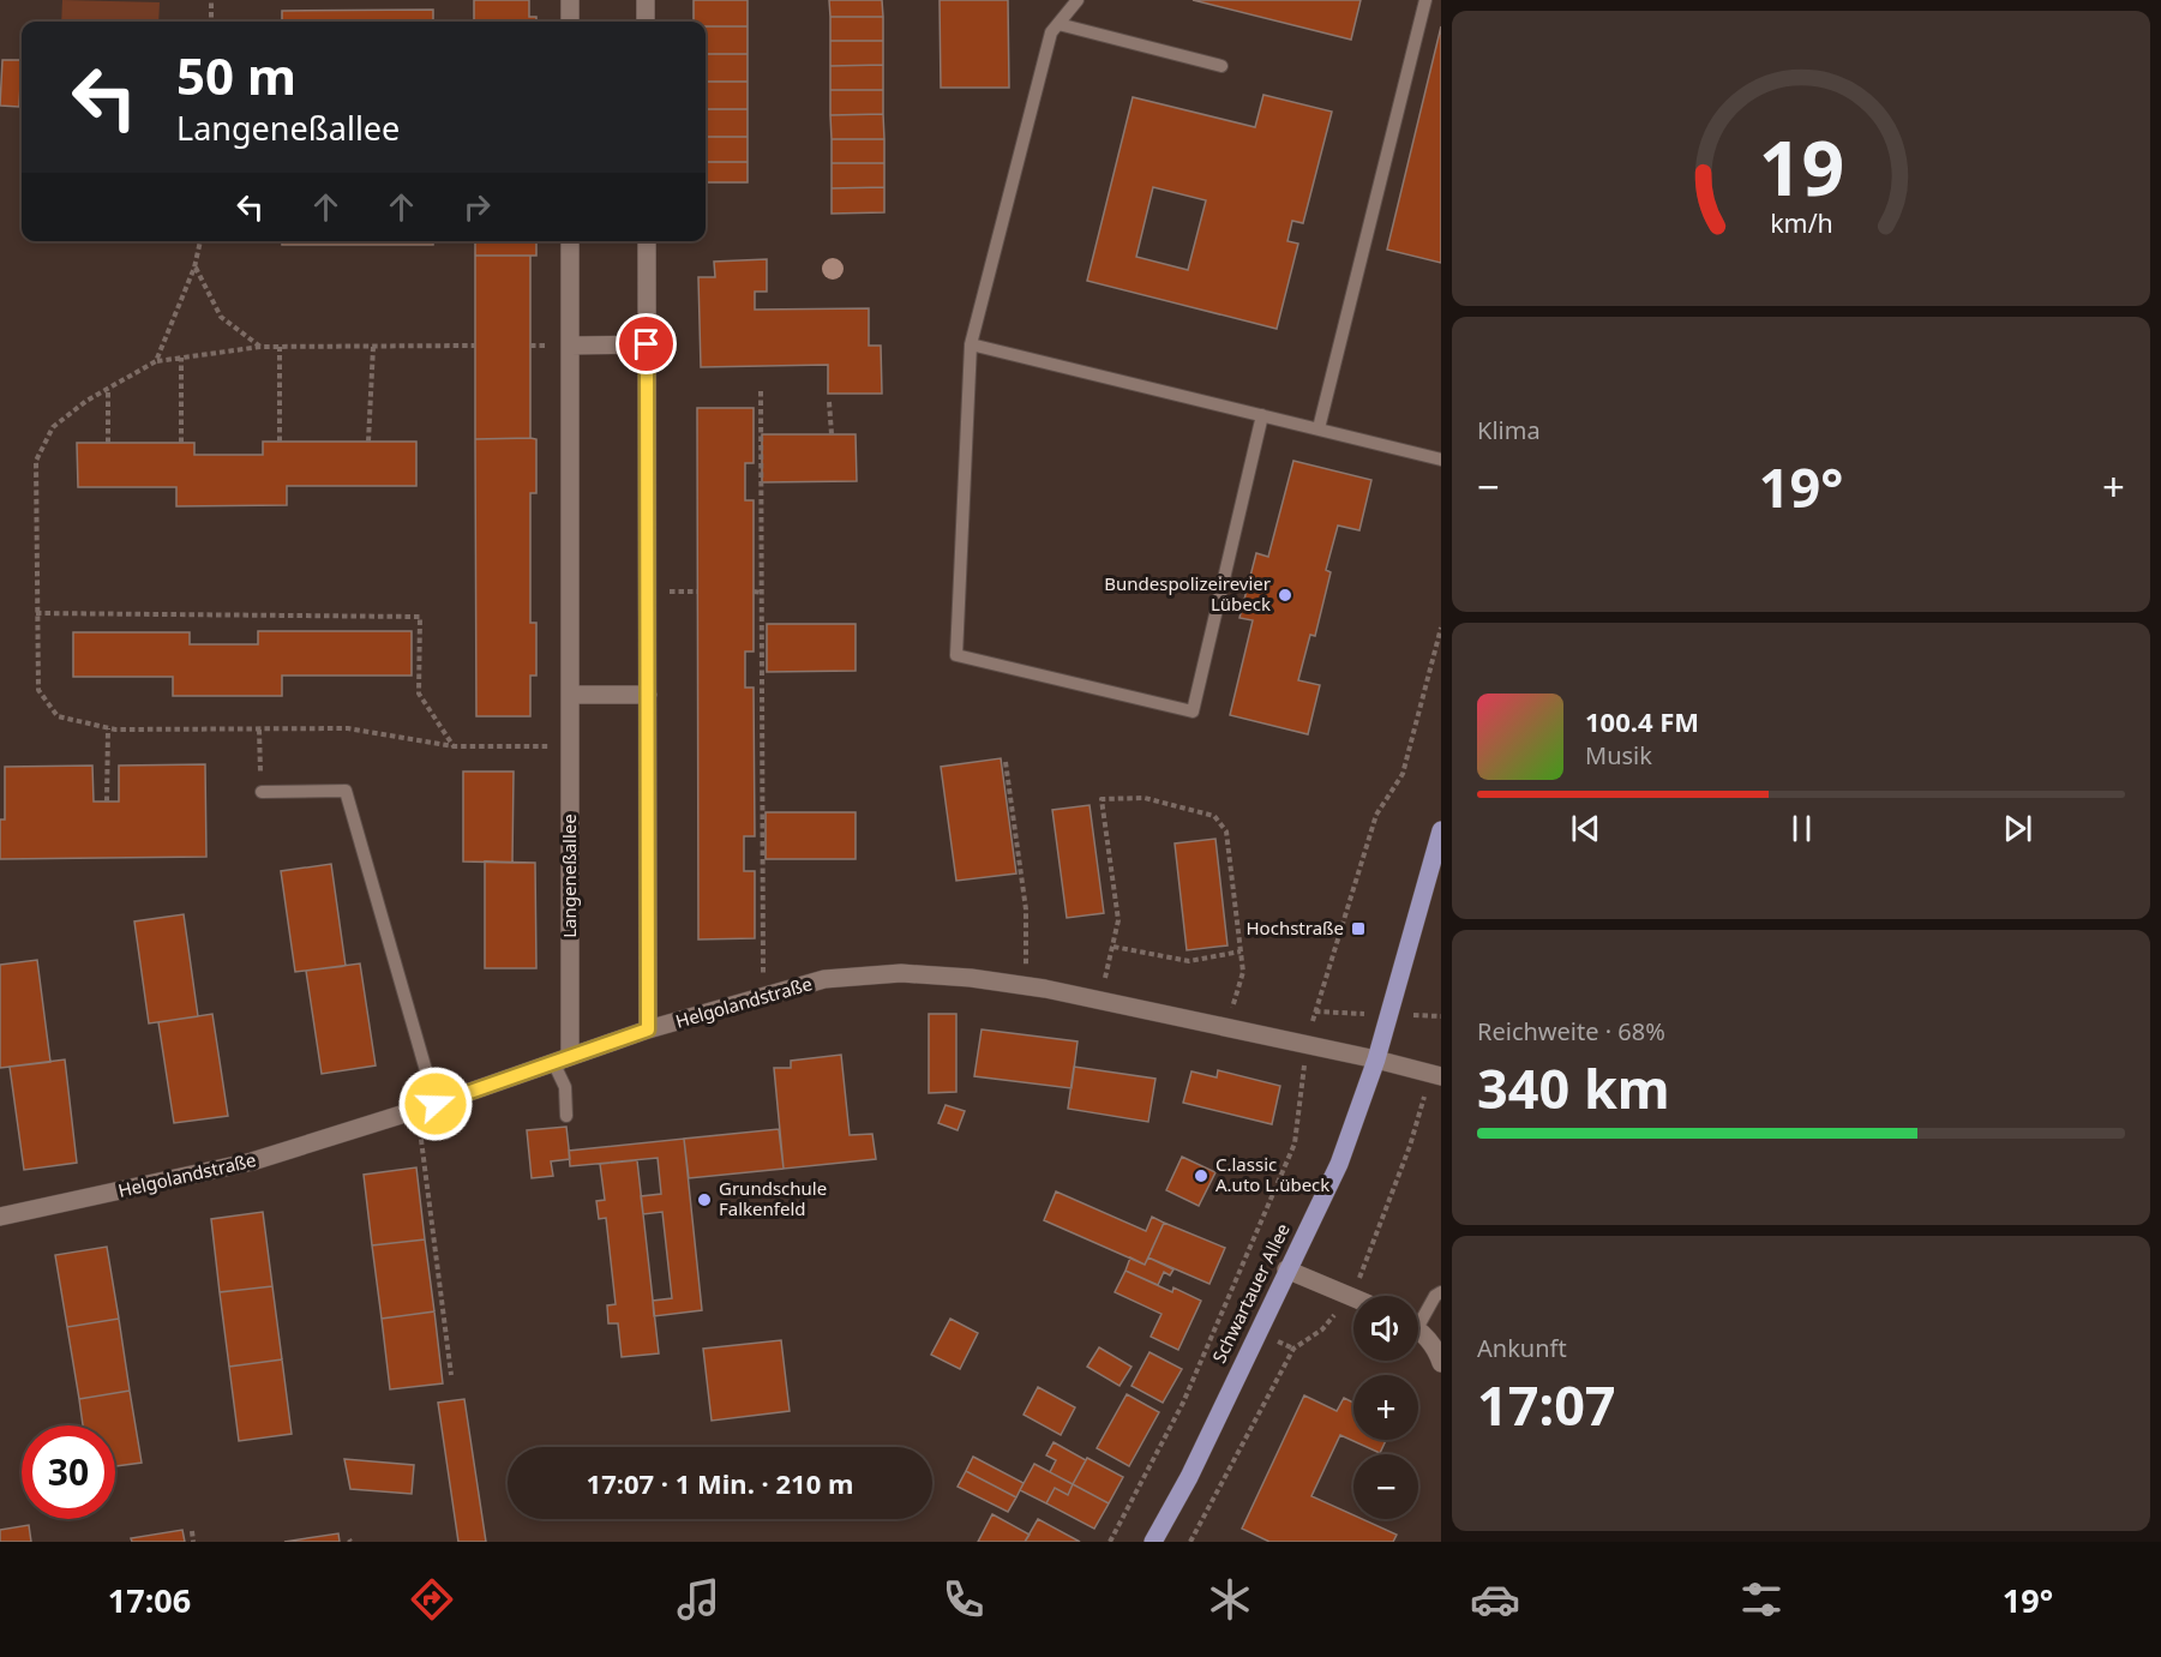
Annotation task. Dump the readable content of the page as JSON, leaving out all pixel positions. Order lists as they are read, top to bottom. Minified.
{"streets":{"main road":["Schwartauer Allee"],"street":["Langeneßallee","Helgolandstraße"]},"crossings":[["Langeneßallee","Helgolandstraße"],["Helgolandstraße","Schwartauer Allee"]],"places":{"other":["Bundespolizeirevier Lübeck","C.lassic A.uto L.übeck","Grundschule Falkenfeld"],"transit":["Hochstraße"]},"page":{"turn":["50 m","Langeneßallee"],"tile":["Klima",["Reichweite · 68%","340 km"],["Ankunft","17:07"]],"heat":["−","19°","+"],"song":["100.4 FM","Musik"],"map_buttons":["+","−"],"limit":"30","trip":"17:07 · 1 Min. · 210 m","tabs":["17:06","19°"],"gauge":["19","km/h"]}}
